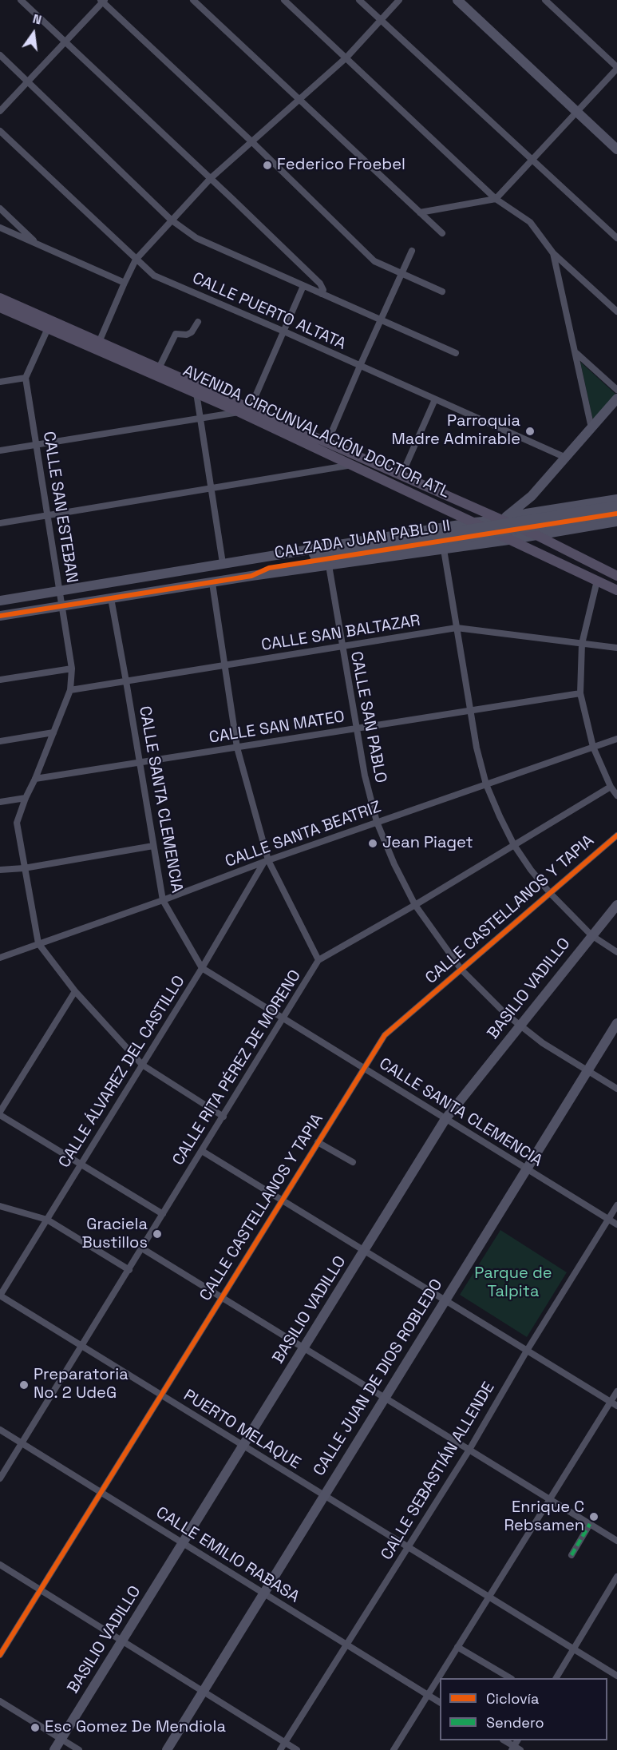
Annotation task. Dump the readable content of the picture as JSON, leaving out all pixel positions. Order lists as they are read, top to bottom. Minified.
{"streets":{"main road":["AVENIDA CIRCUNVALACIÓN DOCTOR ATL"],"street":["CALLE PUERTO ALTATA","CALLE SAN ESTEBAN","CALZADA JUAN PABLO II","CALLE SAN BALTAZAR","CALLE SAN PABLO","CALLE SAN MATEO","CALLE SANTA CLEMENCIA","CALLE SANTA BEATRIZ","CALLE CASTELLANOS Y TAPIA","BASILIO VADILLO","CALLE RITA PÉREZ DE MORENO","CALLE ÁLVAREZ DEL CASTILLO","CALLE JUAN DE DIOS ROBLEDO","PUERTO MELAQUE","CALLE SEBASTIÁN ALLENDE","CALLE EMILIO RABASA"]},"crossings":[["AVENIDA CIRCUNVALACIÓN DOCTOR ATL","CALZADA JUAN PABLO II"],["CALLE SAN ESTEBAN","CALZADA JUAN PABLO II"],["CALLE SAN ESTEBAN","CALLE SAN BALTAZAR"],["CALLE SAN ESTEBAN","CALLE SAN MATEO"],["CALLE SAN ESTEBAN","CALLE SANTA BEATRIZ"],["CALLE SAN ESTEBAN","CALLE RITA PÉREZ DE MORENO"],["CALLE SAN ESTEBAN","CALLE ÁLVAREZ DEL CASTILLO"],["CALZADA JUAN PABLO II","CALLE SAN PABLO"],["CALZADA JUAN PABLO II","CALLE SANTA CLEMENCIA"],["CALLE SAN BALTAZAR","CALLE SAN PABLO"],["CALLE SAN BALTAZAR","CALLE SANTA CLEMENCIA"],["CALLE SAN PABLO","CALLE SAN MATEO"],["CALLE SAN PABLO","CALLE SANTA BEATRIZ"],["CALLE SAN PABLO","CALLE CASTELLANOS Y TAPIA"],["CALLE SAN PABLO","BASILIO VADILLO"],["CALLE SAN PABLO","CALLE RITA PÉREZ DE MORENO"],["CALLE SAN PABLO","CALLE JUAN DE DIOS ROBLEDO"],["CALLE SAN MATEO","CALLE SANTA CLEMENCIA"],["CALLE SANTA CLEMENCIA","CALLE SANTA BEATRIZ"],["CALLE SANTA CLEMENCIA","CALLE CASTELLANOS Y TAPIA"],["CALLE SANTA CLEMENCIA","BASILIO VADILLO"],["CALLE SANTA CLEMENCIA","CALLE RITA PÉREZ DE MORENO"],["CALLE SANTA CLEMENCIA","CALLE ÁLVAREZ DEL CASTILLO"],["CALLE SANTA CLEMENCIA","CALLE JUAN DE DIOS ROBLEDO"],["CALLE SANTA CLEMENCIA","CALLE SEBASTIÁN ALLENDE"],["CALLE SANTA BEATRIZ","CALLE ÁLVAREZ DEL CASTILLO"],["CALLE CASTELLANOS Y TAPIA","PUERTO MELAQUE"],["CALLE CASTELLANOS Y TAPIA","CALLE EMILIO RABASA"],["BASILIO VADILLO","PUERTO MELAQUE"],["BASILIO VADILLO","CALLE EMILIO RABASA"],["CALLE RITA PÉREZ DE MORENO","PUERTO MELAQUE"],["CALLE RITA PÉREZ DE MORENO","CALLE EMILIO RABASA"],["CALLE ÁLVAREZ DEL CASTILLO","PUERTO MELAQUE"],["CALLE JUAN DE DIOS ROBLEDO","PUERTO MELAQUE"],["CALLE JUAN DE DIOS ROBLEDO","CALLE EMILIO RABASA"],["PUERTO MELAQUE","CALLE SEBASTIÁN ALLENDE"],["CALLE SEBASTIÁN ALLENDE","CALLE EMILIO RABASA"]],"parks":["Parque de Talpita"],"places":["Federico Froebel","Parroquia Madre Admirable","Jean Piaget","Graciela Bustillos","Preparatoria No. 2 UdeG","Enrique C Rebsamen","Esc Gomez De Mendiola"],"legend":["Ciclovía","Sendero"],"north":"top"}
